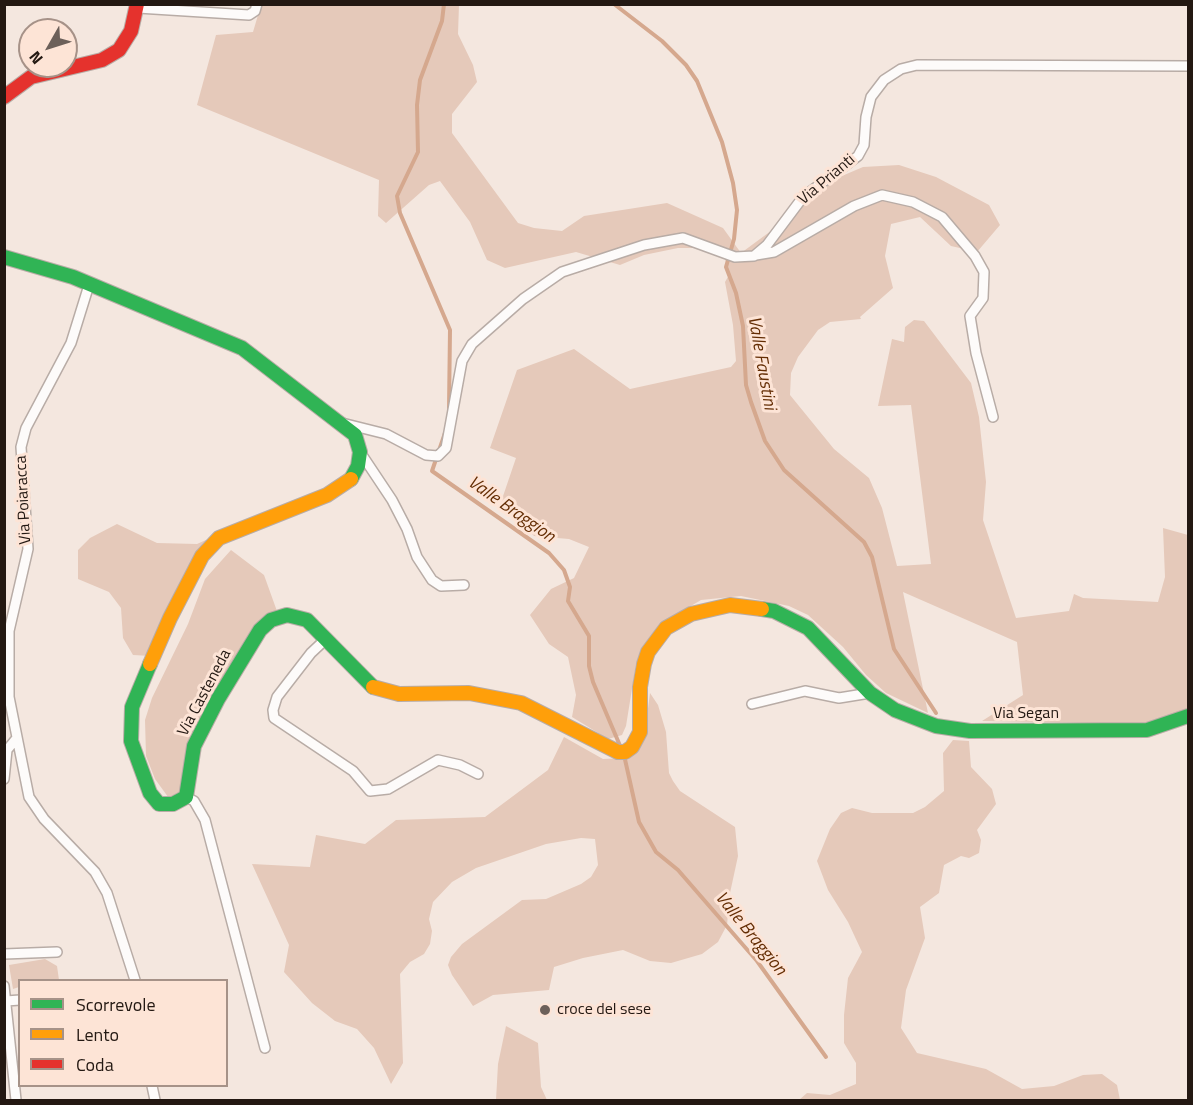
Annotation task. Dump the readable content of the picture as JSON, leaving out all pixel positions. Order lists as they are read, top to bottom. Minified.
{"streets":{"street":["Via Prianti","Via Poiaracca","Via Casteneda","Via Segan"]},"crossings":[["Via Casteneda","Via Segan"]],"water":["Valle Faustini","Valle Braggion"],"places":["croce del sese"],"legend":["Scorrevole","Lento","Coda"],"north":"bottom left"}
